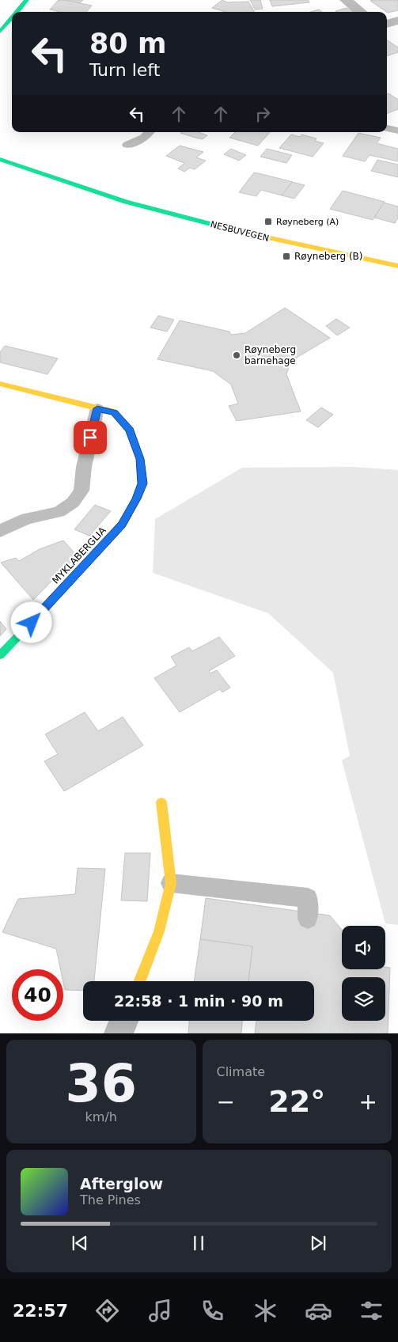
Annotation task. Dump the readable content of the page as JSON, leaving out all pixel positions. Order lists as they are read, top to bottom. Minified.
{"streets":{"street":["NESBUVEGEN","MYKLABERGLIA"]},"places":{"transit":["Røyneberg (A)","Røyneberg (B)"],"other":["Røyneberg barnehage"]},"page":{"turn":["80 m","Turn left"],"limit":"40","trip":"22:58 · 1 min · 90 m","tile":[["36","km/h"],"Climate"],"heat":["−","22°","+"],"song":["Afterglow","The Pines"],"tabs":"22:57"}}
